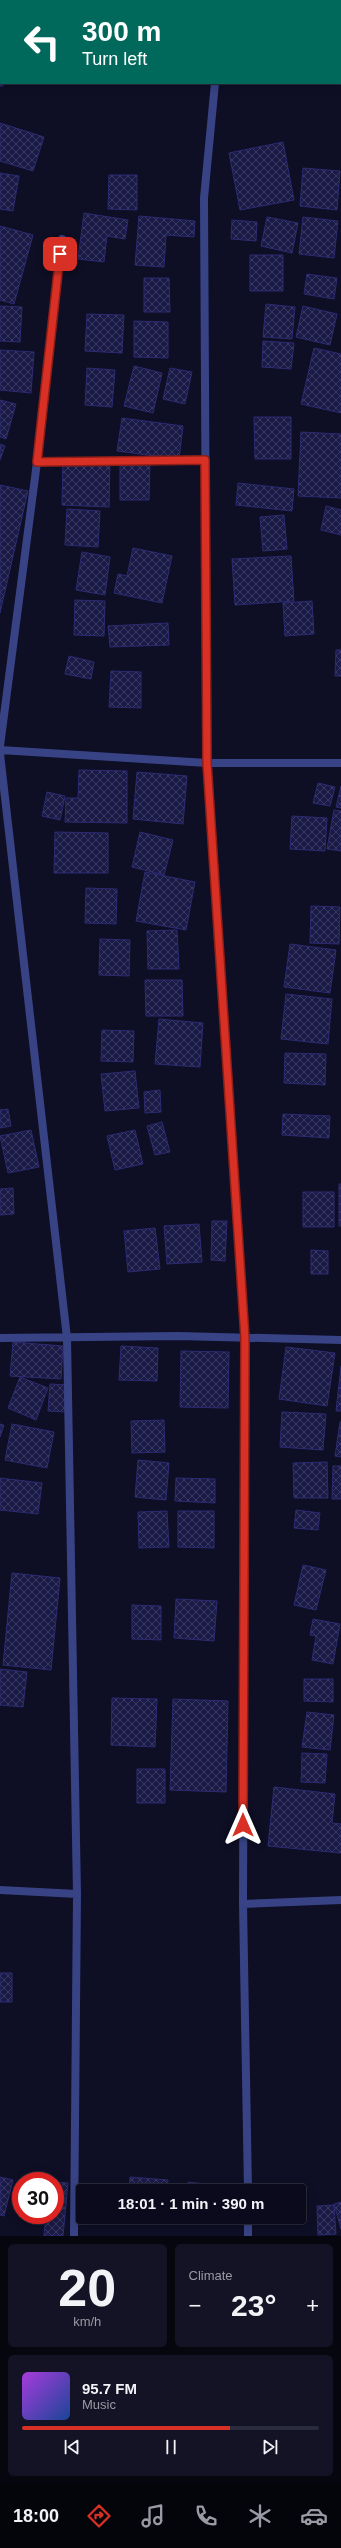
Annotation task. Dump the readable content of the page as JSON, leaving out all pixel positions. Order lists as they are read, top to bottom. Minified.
{"page":{"turn":["300 m","Turn left"],"limit":"30","trip":"18:01 · 1 min · 390 m","tile":[["20","km/h"],"Climate"],"heat":["−","23°","+"],"song":["95.7 FM","Music"],"tabs":"18:00"}}
